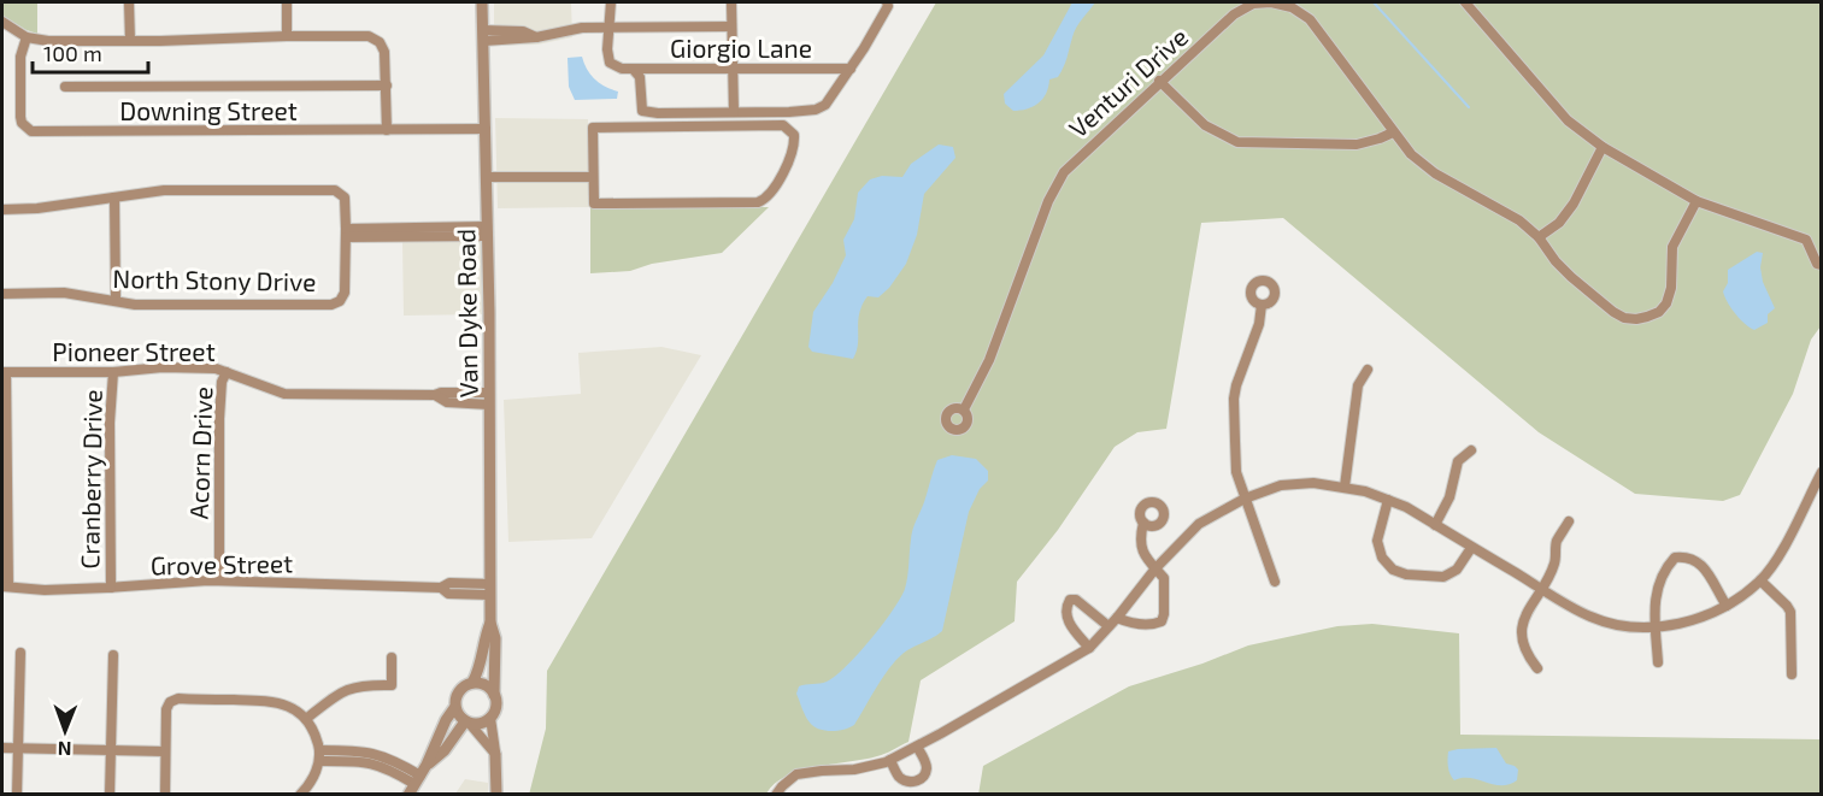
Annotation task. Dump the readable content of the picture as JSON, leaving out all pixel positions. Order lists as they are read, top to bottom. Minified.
{"streets":{"street":["Giorgio Lane","Venturi Drive","Downing Street","North Stony Drive","Van Dyke Road","Pioneer Street","Acorn Drive","Cranberry Drive","Grove Street"]},"crossings":[["Downing Street","Van Dyke Road"],["Van Dyke Road","Pioneer Street"],["Van Dyke Road","Grove Street"],["Pioneer Street","Acorn Drive"],["Pioneer Street","Cranberry Drive"],["Acorn Drive","Grove Street"],["Cranberry Drive","Grove Street"]],"scale_bar":"100 m","north":"bottom"}
